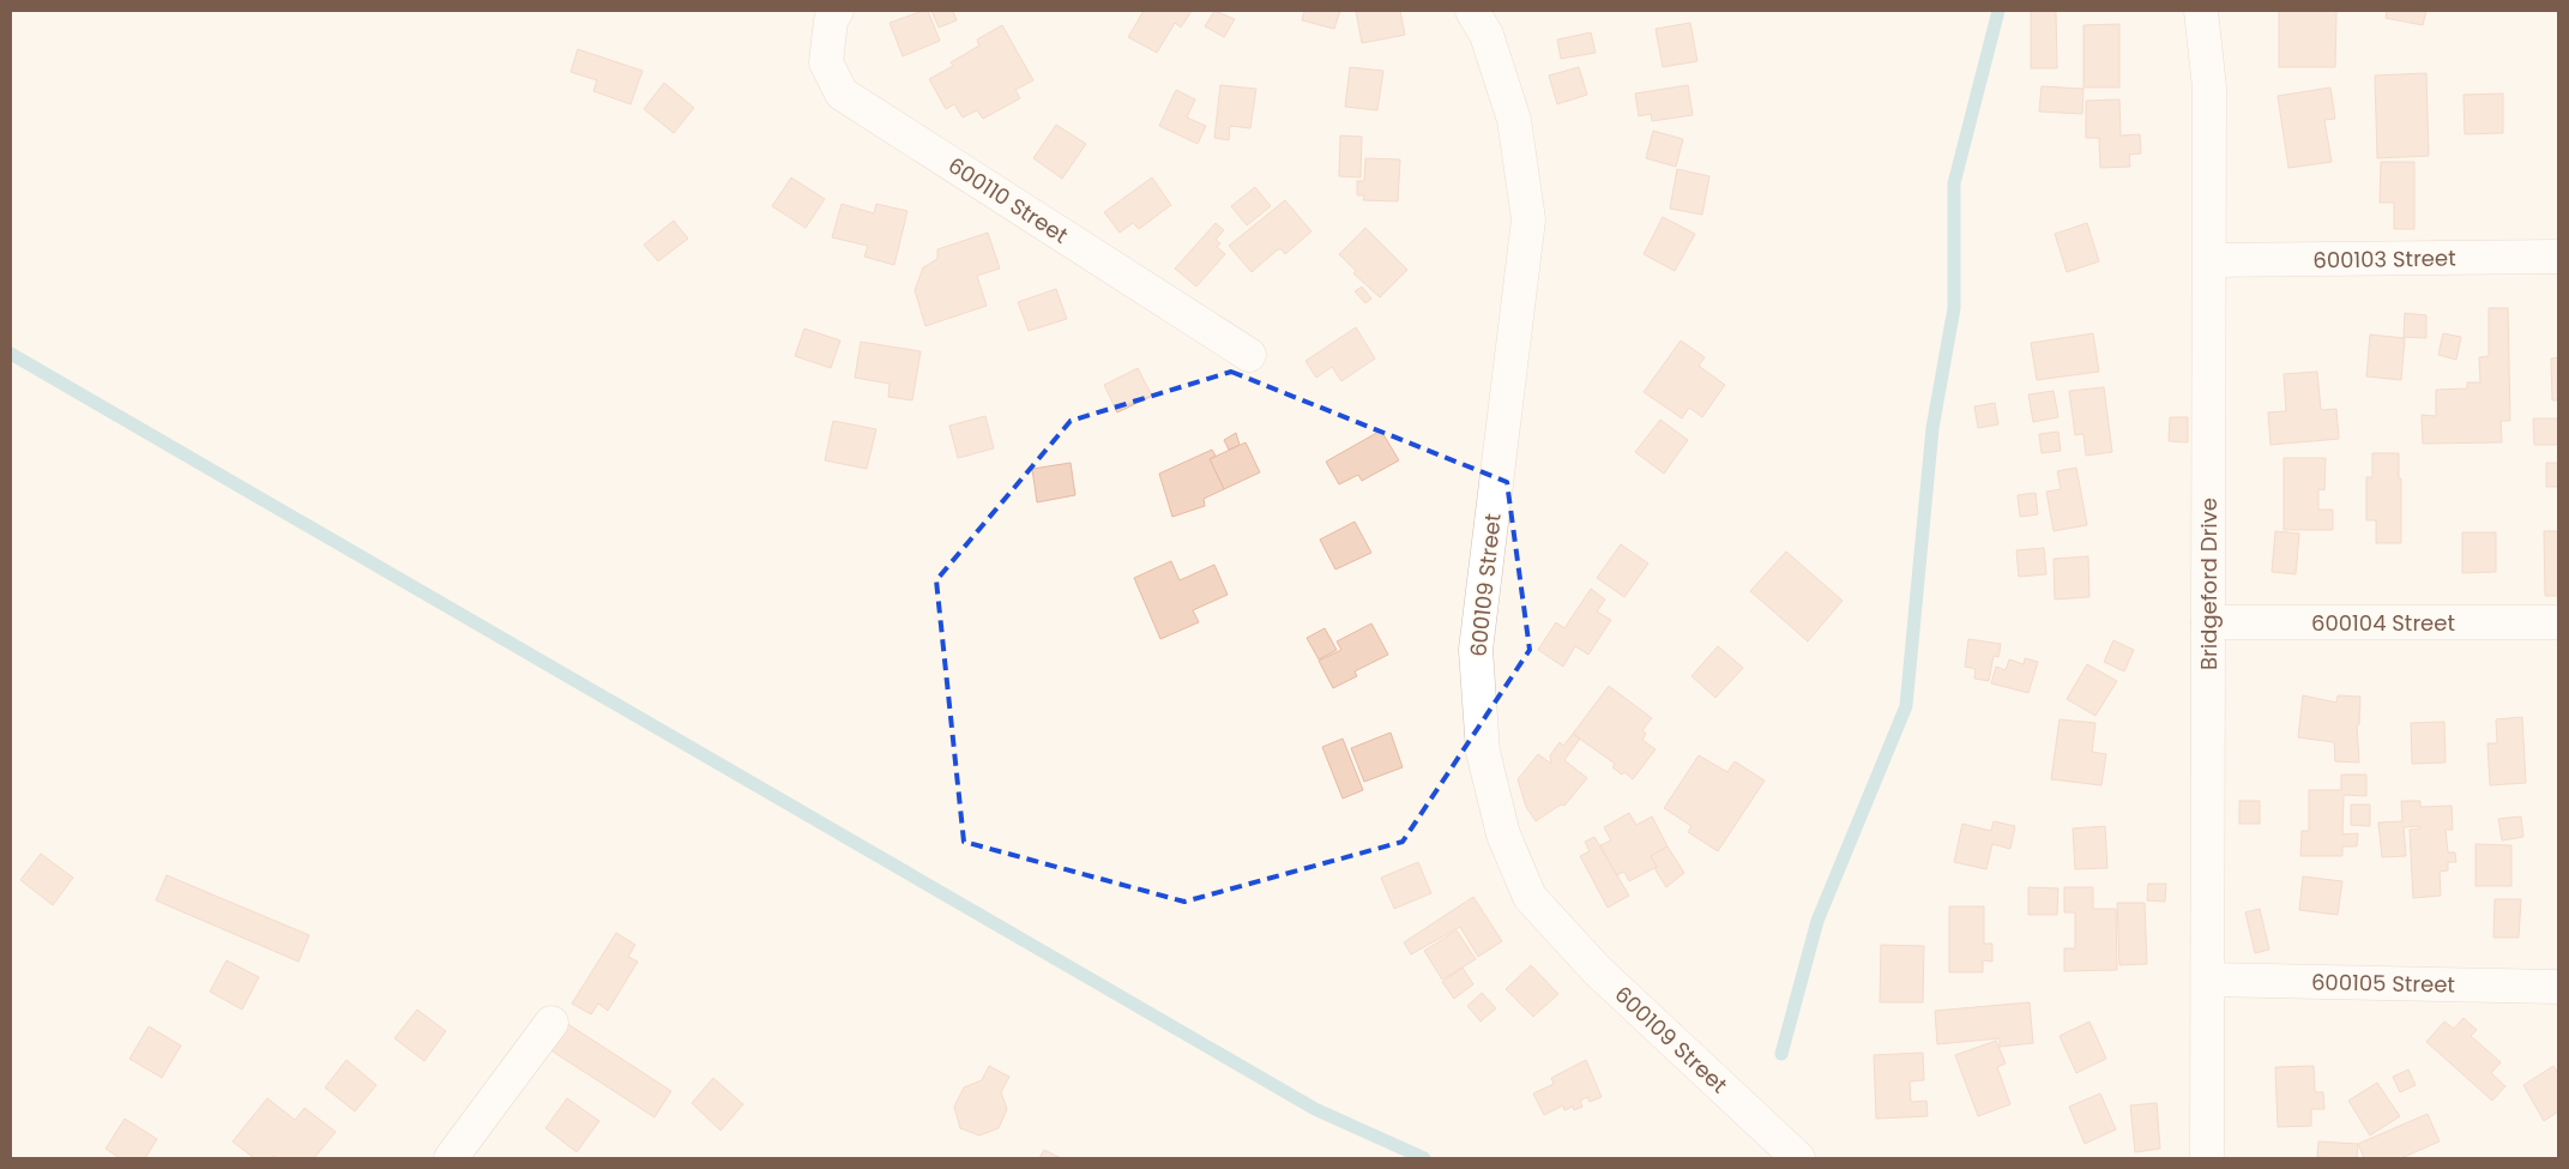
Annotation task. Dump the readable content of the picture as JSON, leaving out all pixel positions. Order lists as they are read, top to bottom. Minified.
{"streets":{"street":["600110 Street","600103 Street","Bridgeford Drive","600109 Street","600104 Street","600105 Street"]},"crossings":[["600103 Street","Bridgeford Drive"],["Bridgeford Drive","600104 Street"],["Bridgeford Drive","600105 Street"]]}
